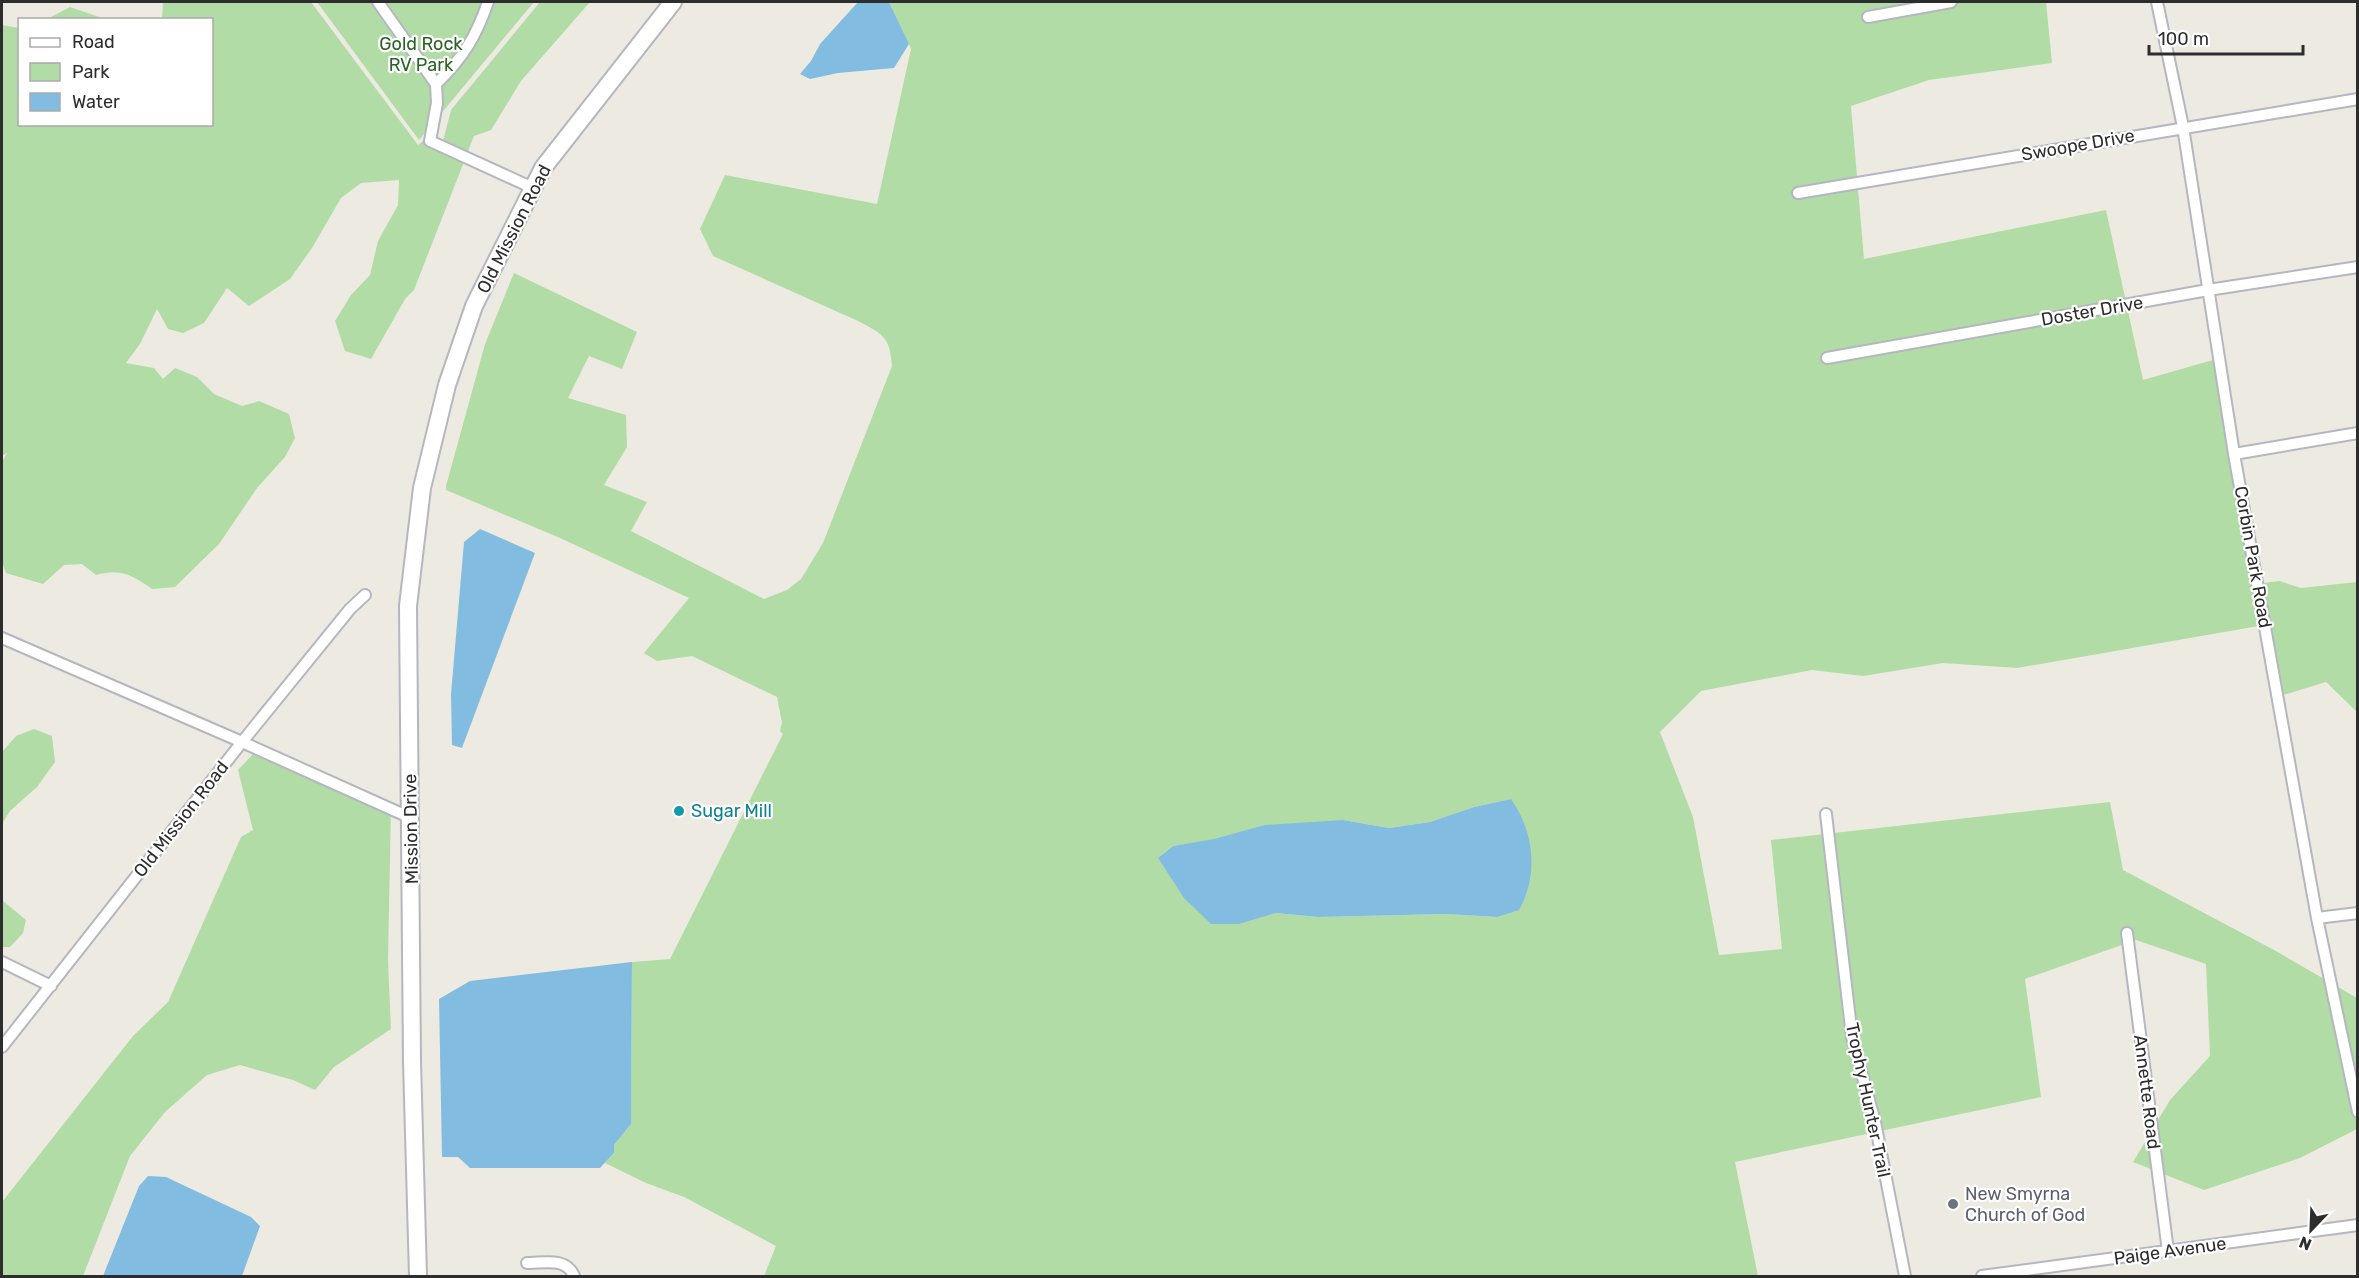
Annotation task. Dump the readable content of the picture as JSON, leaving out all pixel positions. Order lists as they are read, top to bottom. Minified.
{"streets":{"street":["Swoope Drive","Old Mission Road","Doster Drive","Corbin Park Road","Mission Drive","Annette Road","Trophy Hunter Trail","Paige Avenue"]},"crossings":[["Swoope Drive","Corbin Park Road"],["Old Mission Road","Mission Drive"],["Doster Drive","Corbin Park Road"],["Annette Road","Paige Avenue"]],"parks":["Gold Rock RV Park"],"places":["Sugar Mill","New Smyrna Church of God"],"legend":["Road","Park","Water"],"scale_bar":"100 m","north":"bottom left"}
